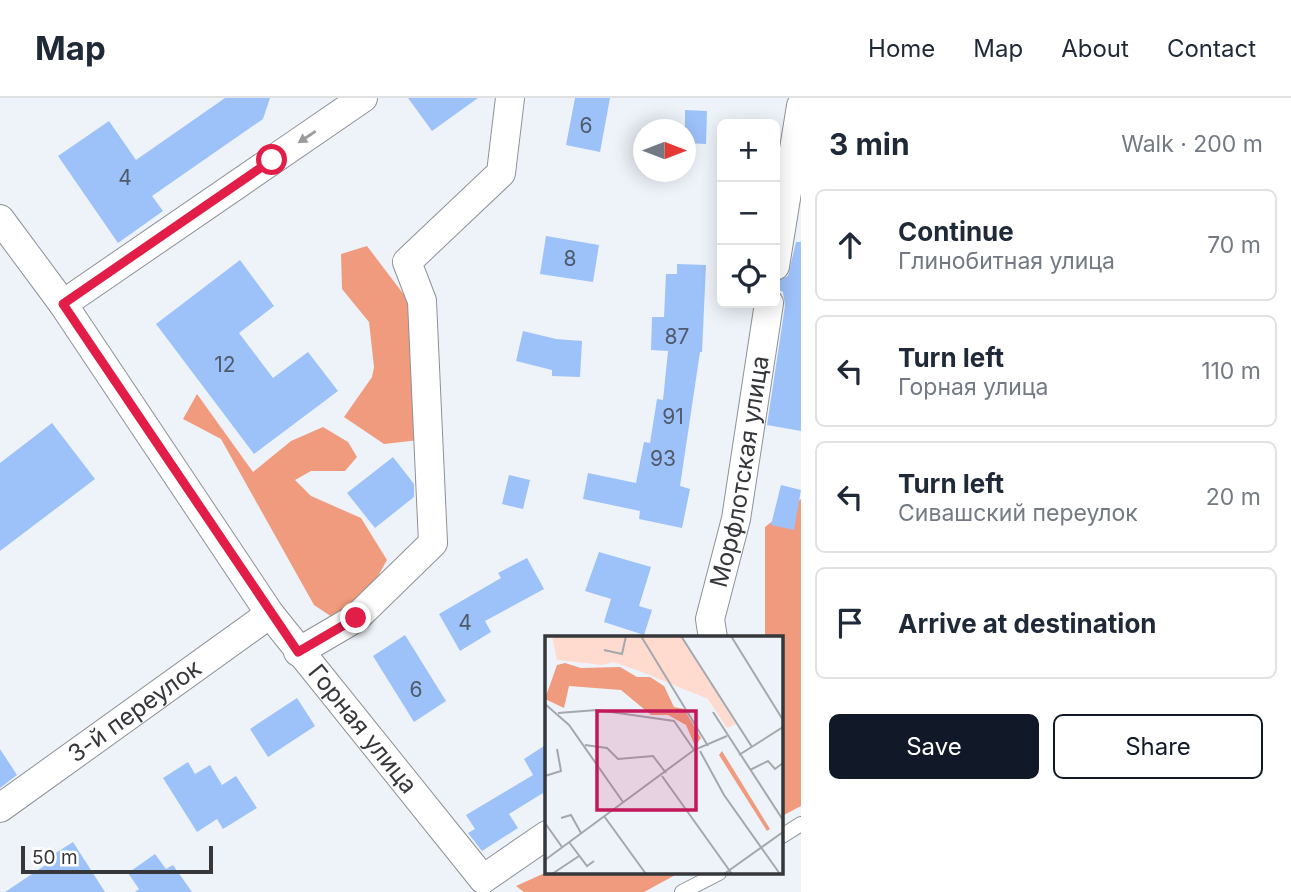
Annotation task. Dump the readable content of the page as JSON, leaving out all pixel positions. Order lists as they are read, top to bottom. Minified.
{"streets":{"street":["Морфлотская улица","3-й переулок","Горная улица"]},"crossings":[["3-й переулок","Горная улица"]],"house_numbers":["6","4","8","87","12","91","93","4","6"],"scale_bar":"50 m","north":"right","page":{"header":"Map","nav":["Home","Map","About","Contact"],"heading":["3 min","Walk · 200 m"],"map_buttons":["+","−"],"list":[["Continue","Глинобитная улица","70 m"],["Turn left","Горная улица","110 m"],["Turn left","Сивашский переулок","20 m"],"Arrive at destination"],"buttons":["Save","Share"],"scale":"50 m"}}
